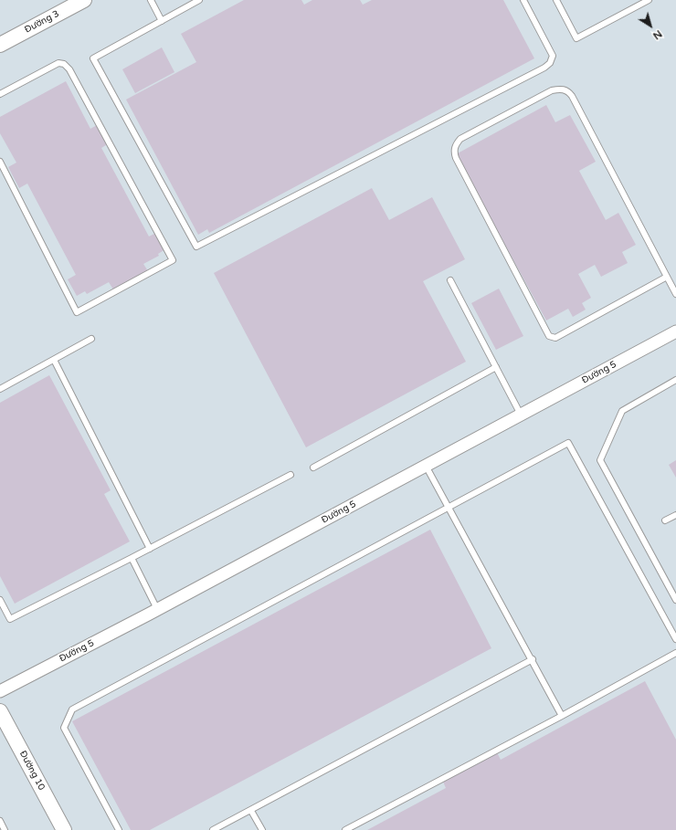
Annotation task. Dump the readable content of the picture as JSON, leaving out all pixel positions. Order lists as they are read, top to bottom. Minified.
{"streets":{"street":["Đường 3","Đường 5","Đường 10"]},"north":"bottom right"}
